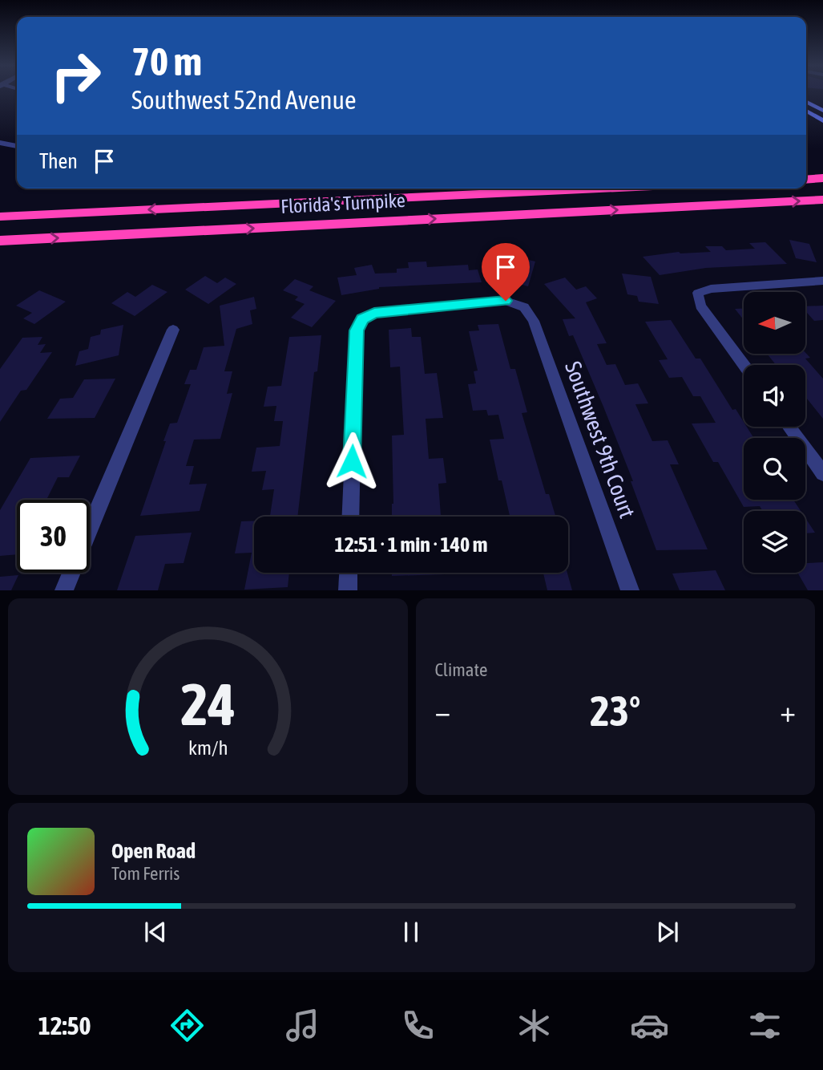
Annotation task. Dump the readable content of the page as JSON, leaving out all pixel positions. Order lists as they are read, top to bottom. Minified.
{"streets":{"highway":["Florida's Turnpike"],"street":["Southwest 9th Court"]},"north":"left","page":{"turn":["70 m","Southwest 52nd Avenue"],"then":"Then","limit":"30","trip":"12:51 · 1 min · 140 m","tile":"Climate","heat":["−","23°","+"],"song":["Open Road","Tom Ferris"],"tabs":"12:50","gauge":["24","km/h"]}}
